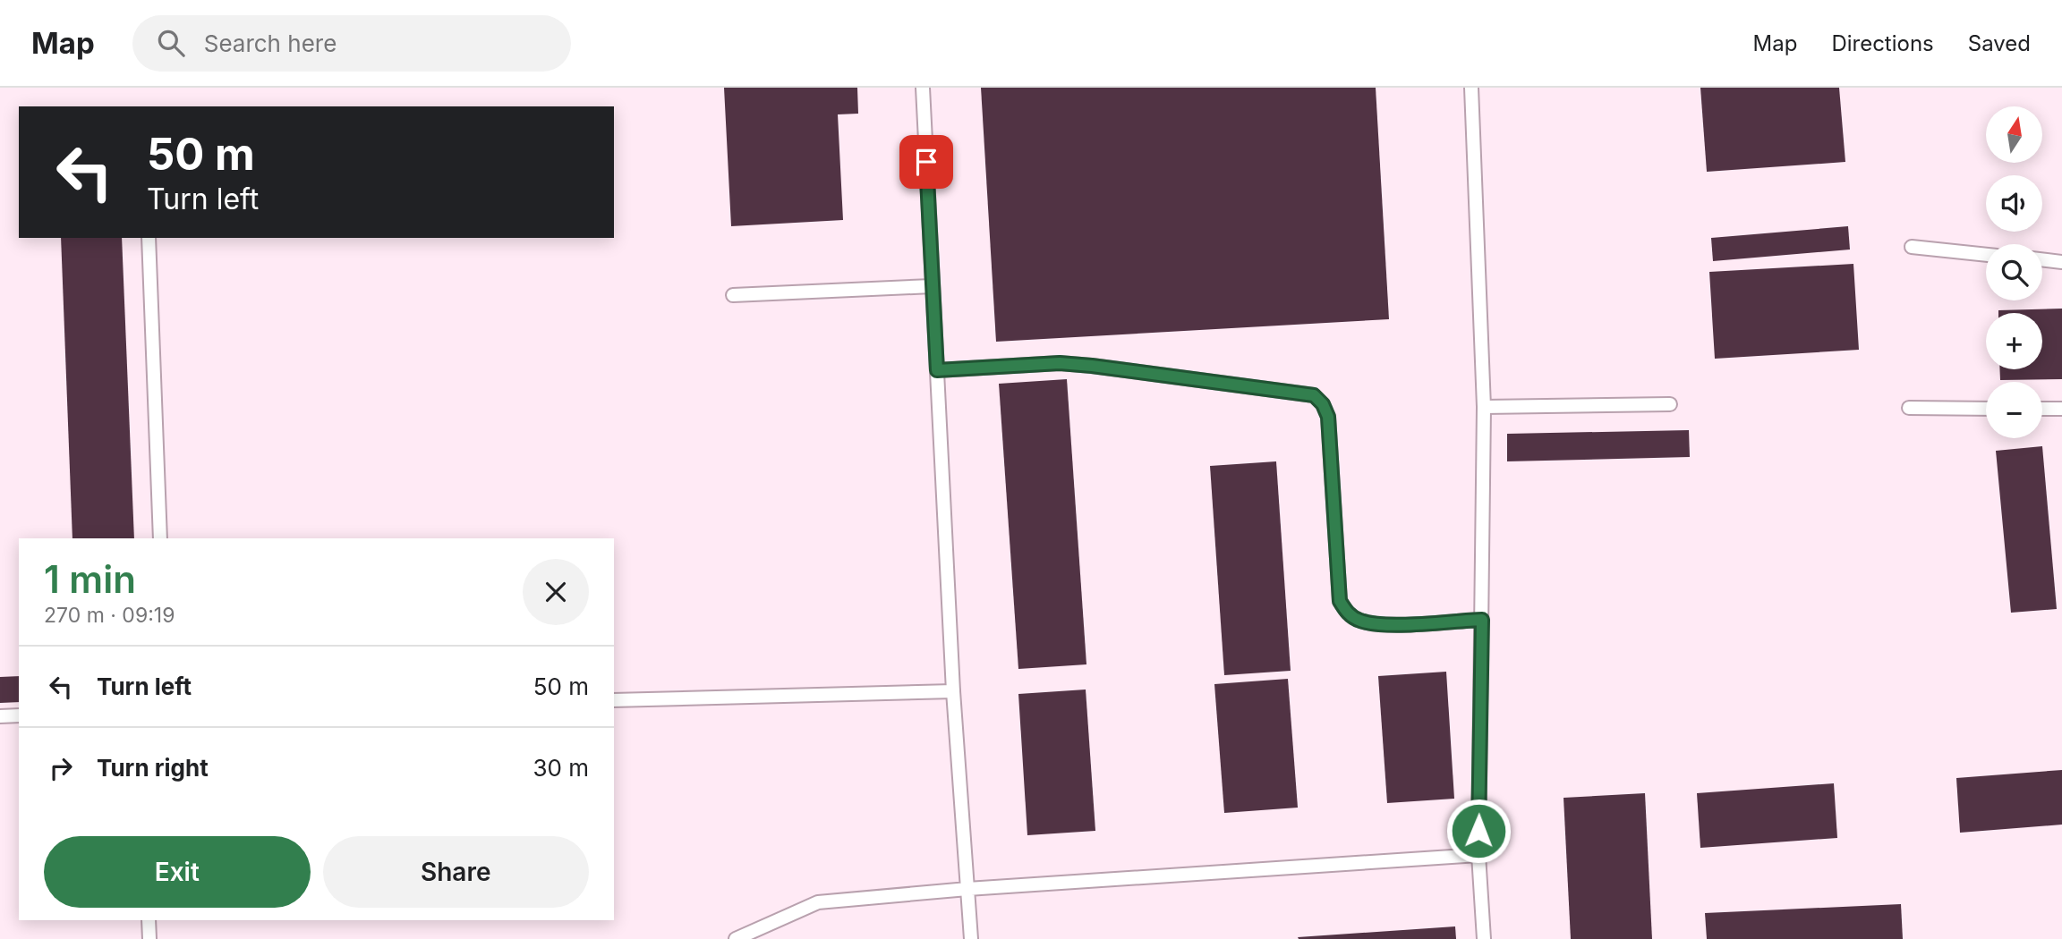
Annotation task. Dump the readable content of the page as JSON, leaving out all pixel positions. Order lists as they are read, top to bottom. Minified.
{"north":"top","page":{"header":"Map","search":"Search here","nav":["Map","Directions","Saved"],"map_buttons":["+","−"],"turn":["50 m","Turn left"],"heading":["1 min","270 m · 09:19"],"list":[{"name":"Turn left","value":"50 m"},{"name":"Turn right","value":"30 m"}],"buttons":["Exit","Share"]}}
